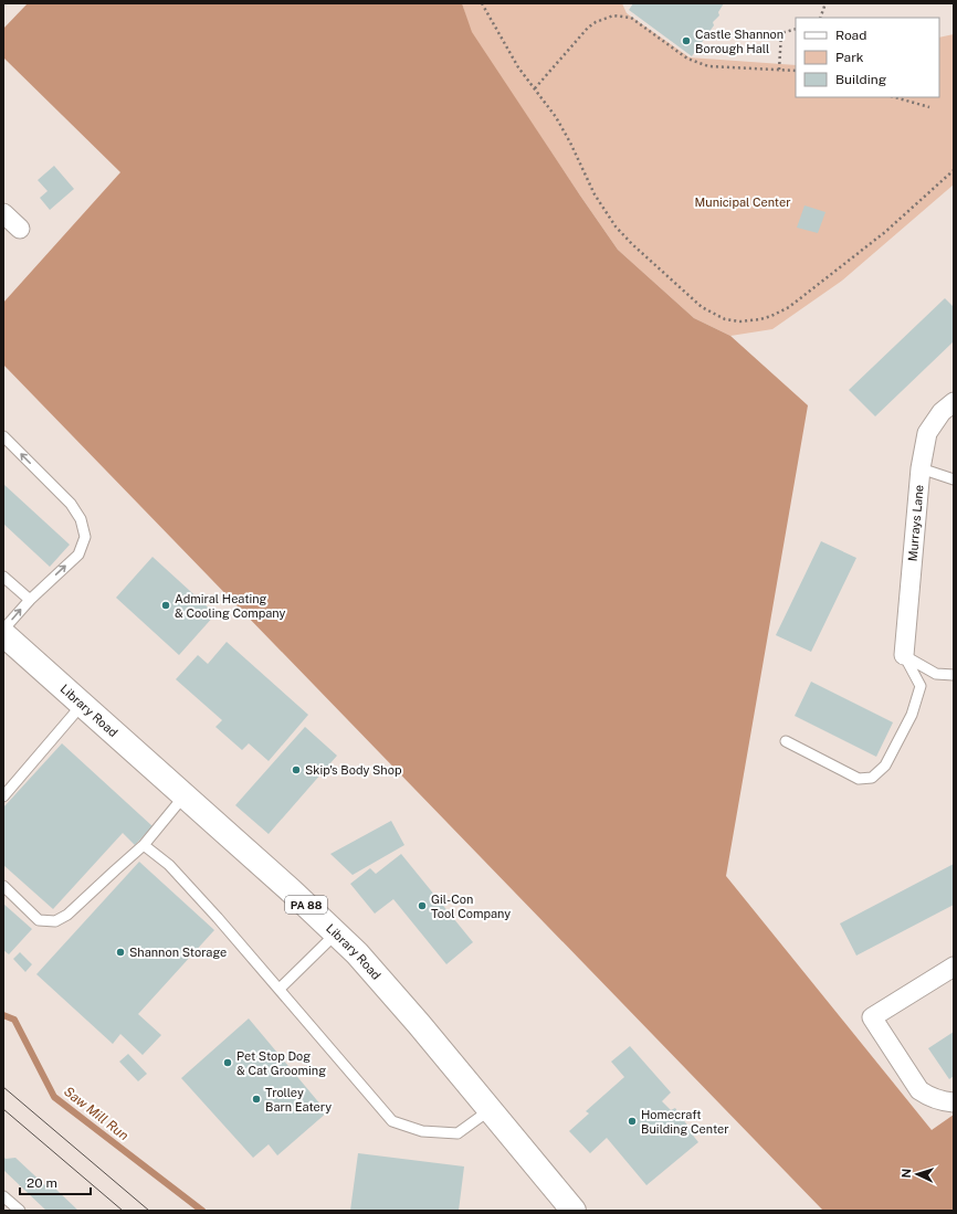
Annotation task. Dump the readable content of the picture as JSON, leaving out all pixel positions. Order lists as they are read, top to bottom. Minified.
{"streets":{"main road":["Library Road","PA 88"],"street":["Murrays Lane"]},"water":["Saw Mill Run"],"parks":["Municipal Center"],"places":["Castle Shannon Borough Hall","Admiral Heating & Cooling Company","Skip's Body Shop","Gil-Con Tool Company","Shannon Storage","Pet Stop Dog & Cat Grooming","Trolley Barn Eatery","Homecraft Building Center"],"legend":["Road","Park","Building"],"scale_bar":"20 m","north":"left"}
